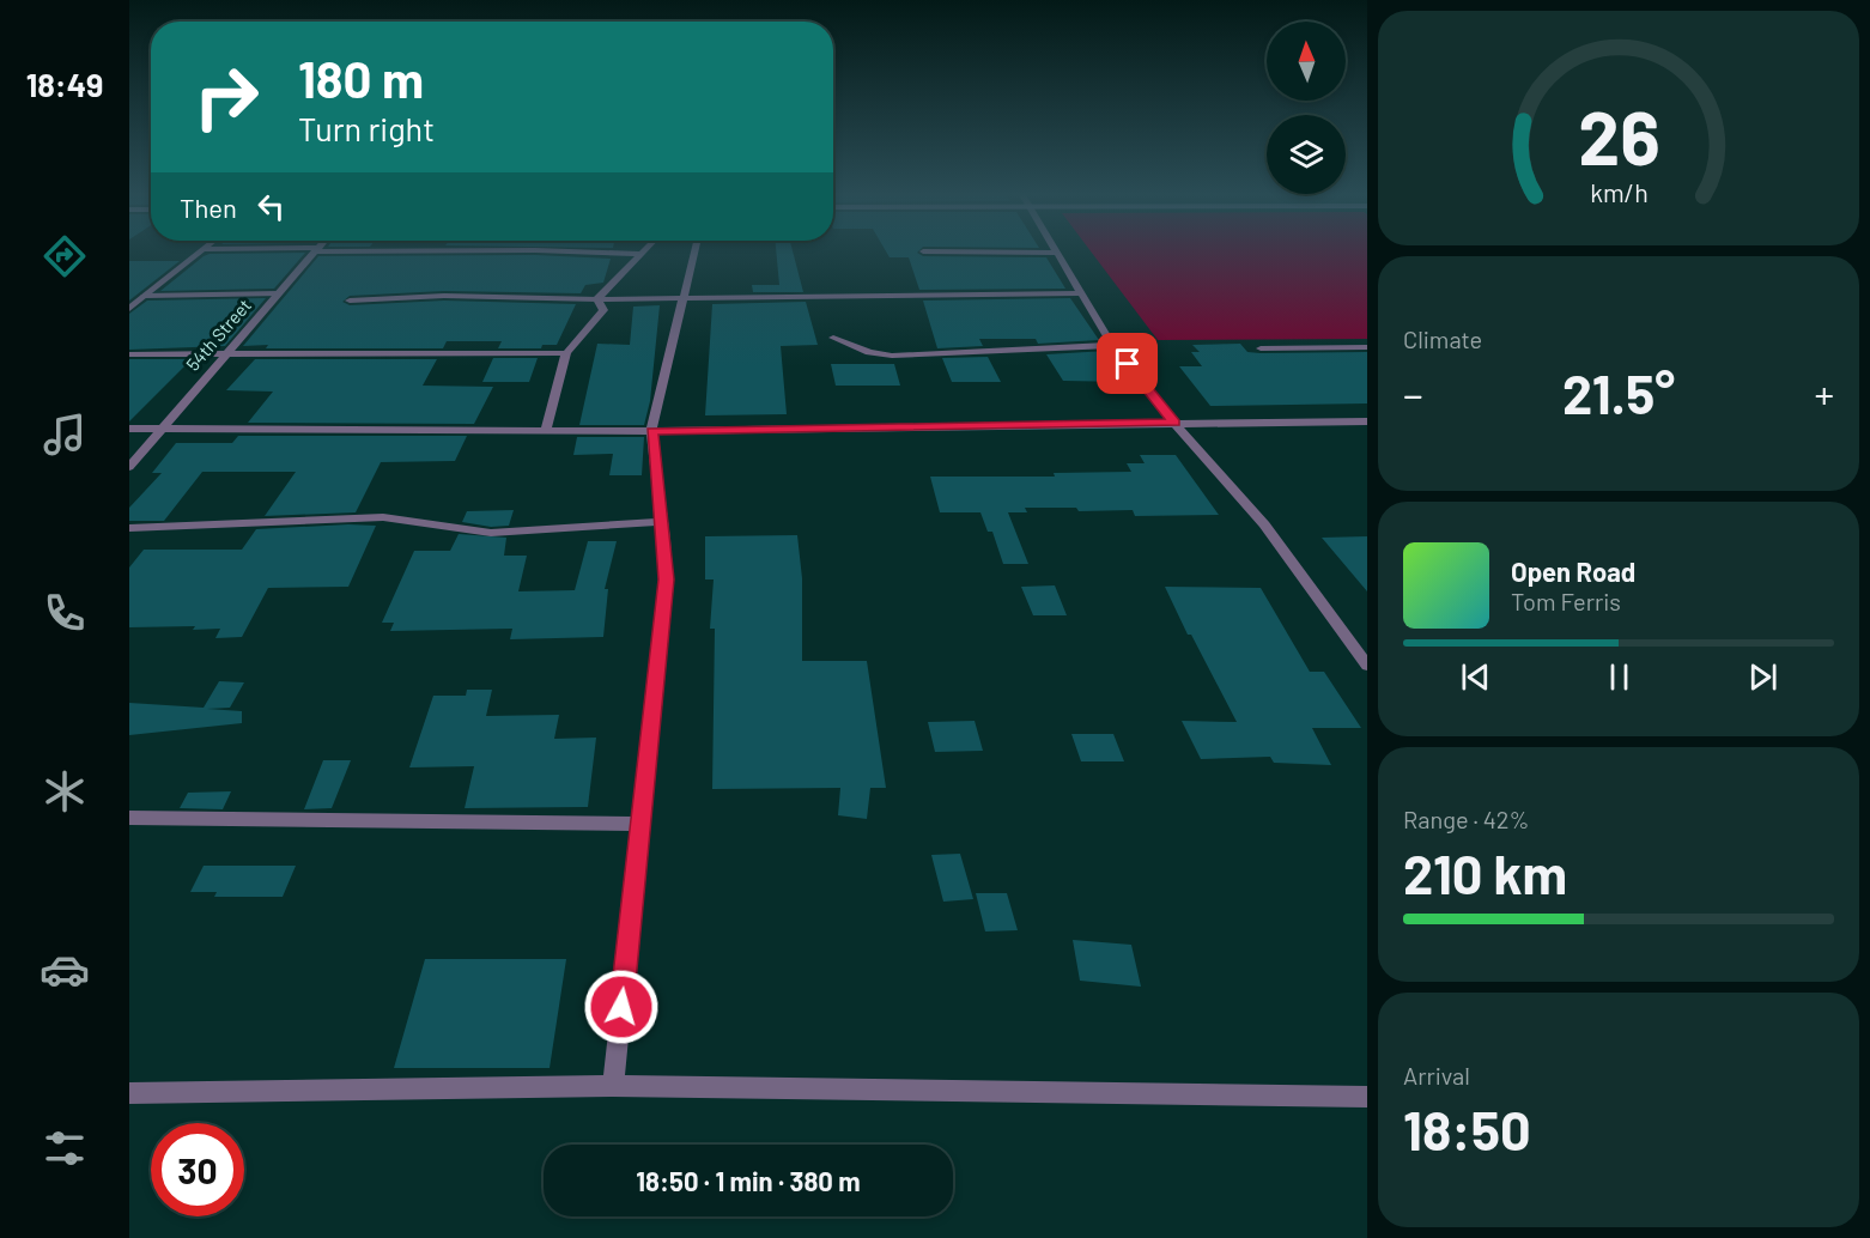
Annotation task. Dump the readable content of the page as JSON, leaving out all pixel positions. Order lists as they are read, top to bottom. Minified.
{"streets":{"street":["54th Street"]},"north":"top","page":{"tabs":"18:49","turn":["180 m","Turn right"],"then":"Then","tile":["Climate",["Range · 42%","210 km"],["Arrival","18:50"]],"heat":["−","21.5°","+"],"song":["Open Road","Tom Ferris"],"limit":"30","trip":"18:50 · 1 min · 380 m","gauge":["26","km/h"]}}
